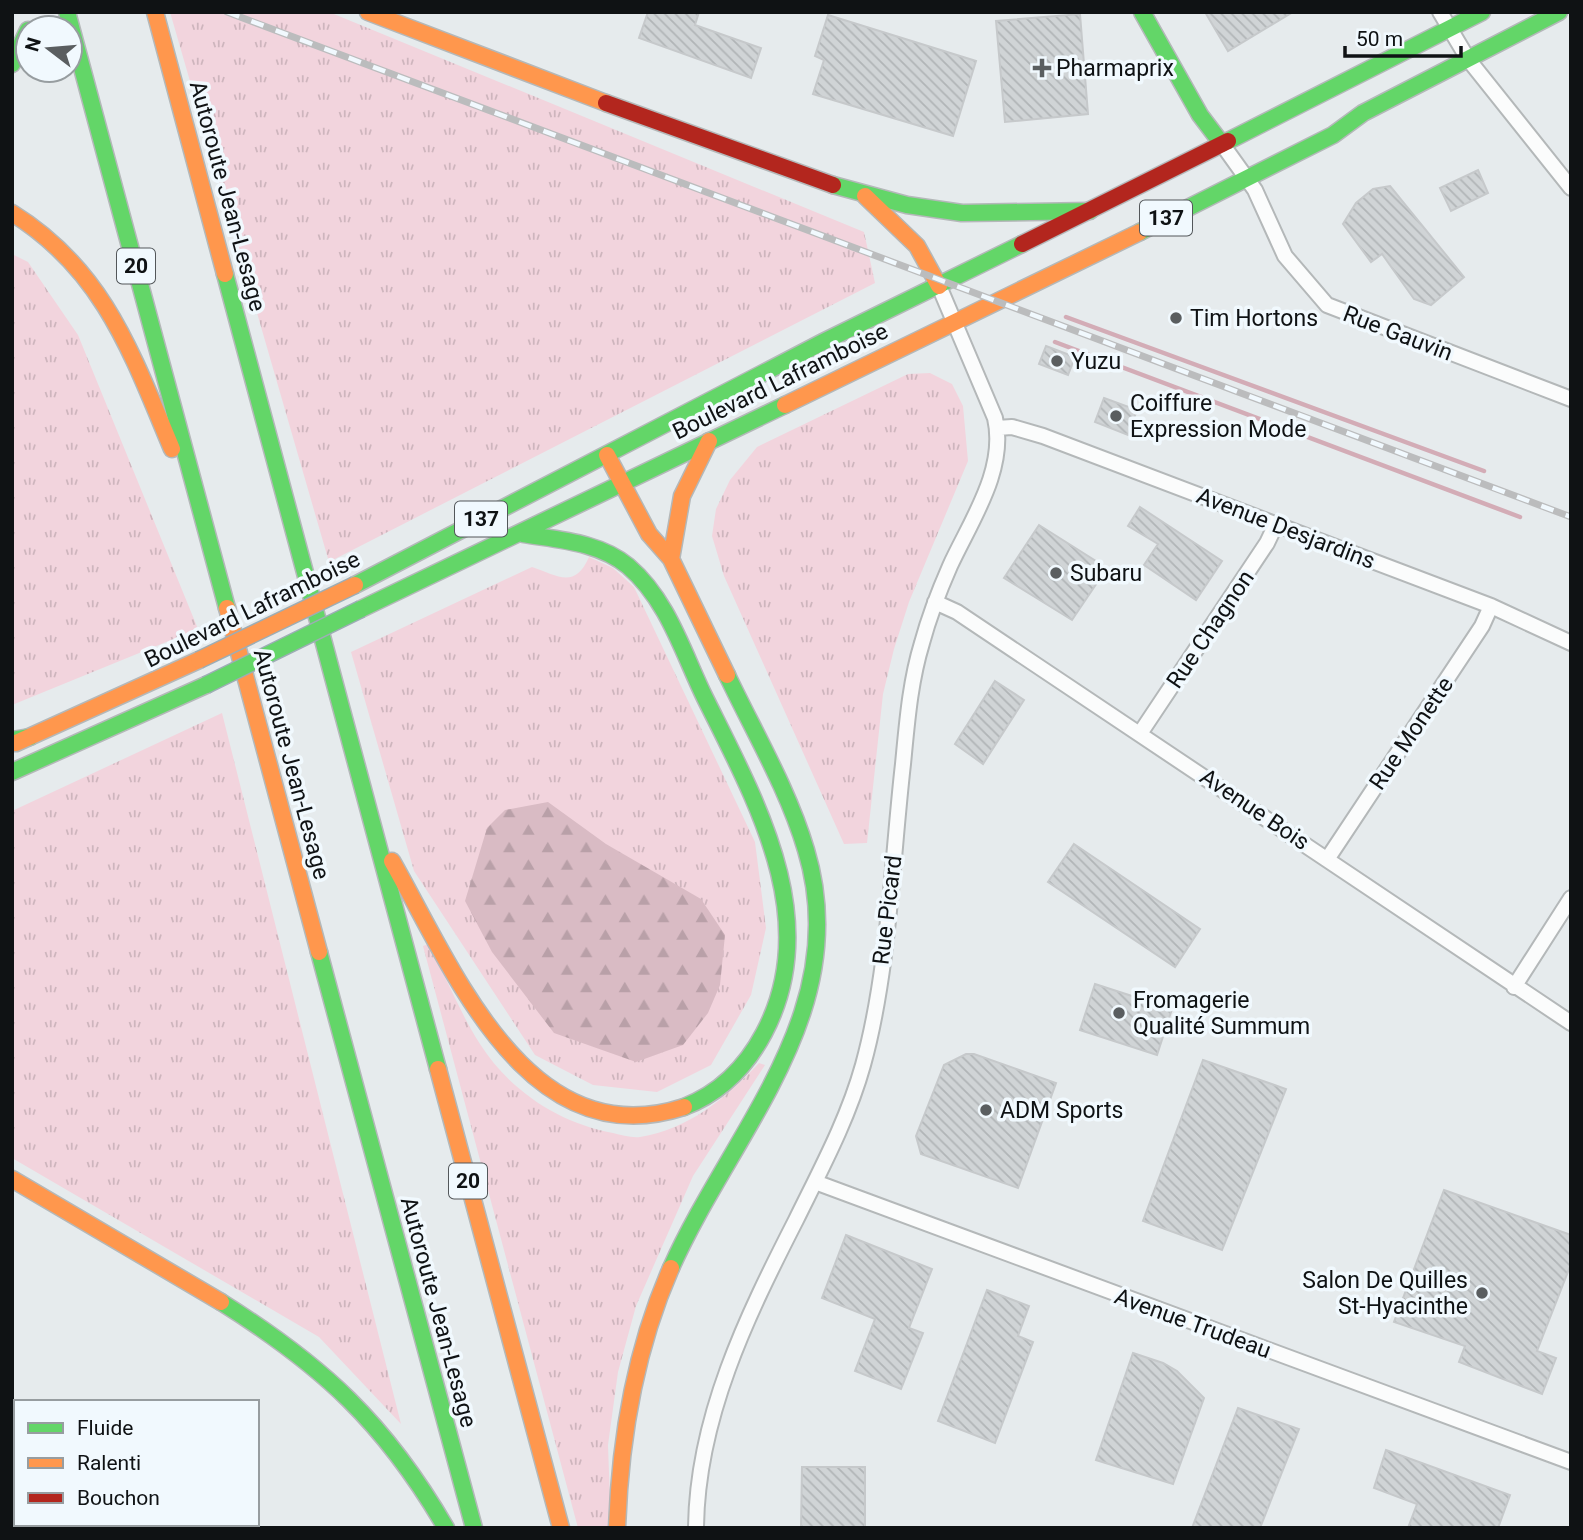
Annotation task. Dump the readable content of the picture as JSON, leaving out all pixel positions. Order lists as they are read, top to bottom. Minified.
{"streets":{"main road":["Autoroute Jean-Lesage","137","20","Boulevard Laframboise"],"street":["Rue Gauvin","Avenue Desjardins","Rue Chagnon","Rue Monette","Avenue Bois","Rue Picard","Avenue Trudeau"]},"crossings":[["Rue Gauvin","Boulevard Laframboise"],["Boulevard Laframboise","Rue Picard"],["Avenue Desjardins","Rue Chagnon"],["Avenue Desjardins","Rue Monette"],["Avenue Desjardins","Rue Picard"],["Rue Chagnon","Avenue Bois"],["Rue Monette","Avenue Bois"],["Avenue Bois","Rue Picard"],["Rue Picard","Avenue Trudeau"]],"places":{"health":["Pharmaprix"],"other":["Tim Hortons","Yuzu","Coiffure Expression Mode","Subaru","Fromagerie Qualité Summum","ADM Sports","Salon De Quilles St-Hyacinthe"]},"legend":["Fluide","Ralenti","Bouchon"],"scale_bar":"50 m","north":"left"}
